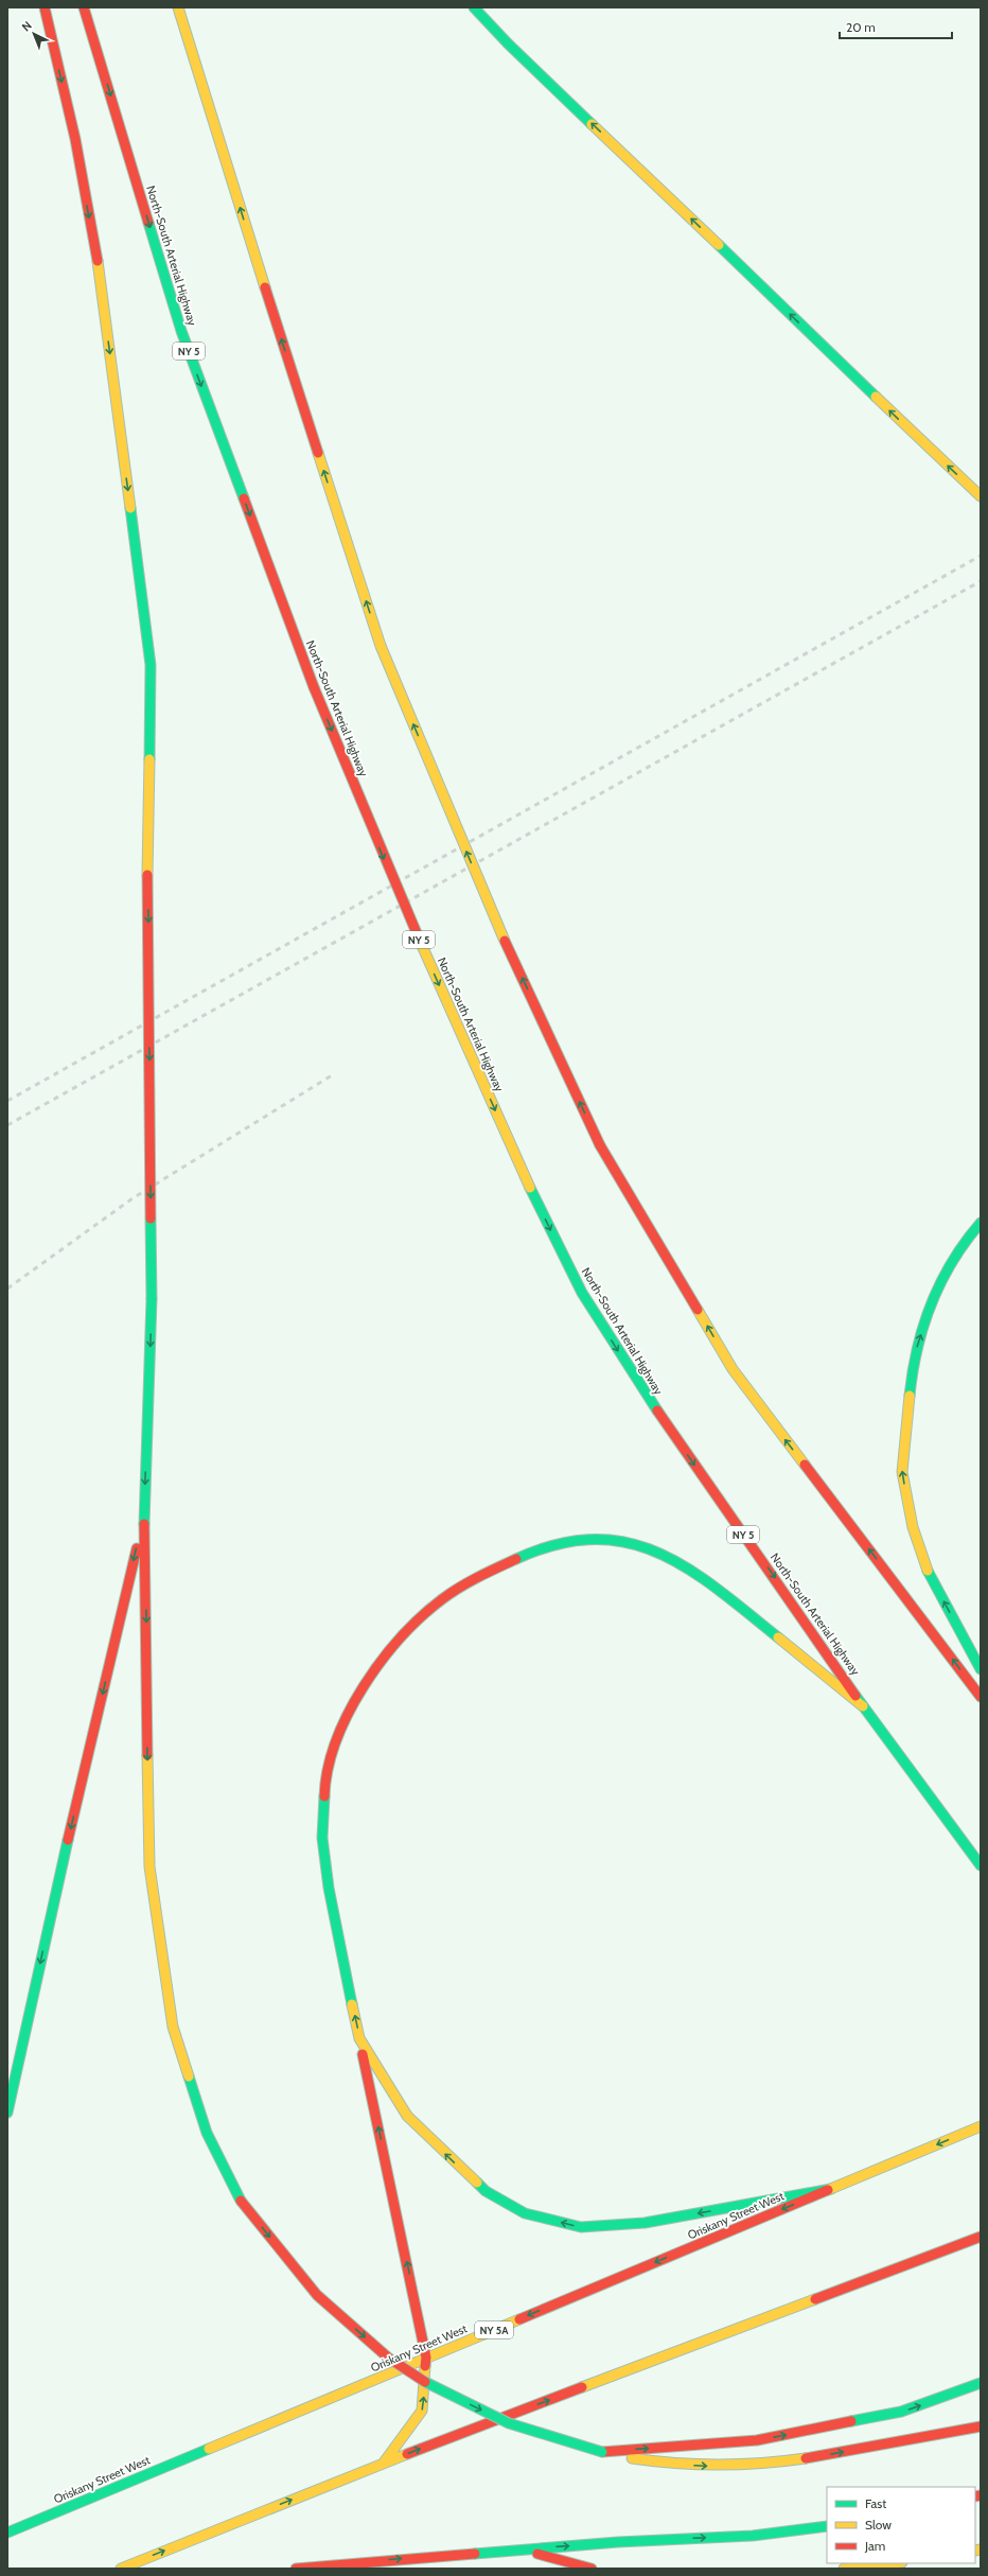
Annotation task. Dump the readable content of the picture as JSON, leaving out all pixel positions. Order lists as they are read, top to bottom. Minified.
{"streets":{"main road":["North-South Arterial Highway","NY 5","Oriskany Street West","NY 5A"]},"one_way":["Oriskany Street West"],"legend":["Fast","Slow","Jam"],"scale_bar":"20 m","north":"top left"}
